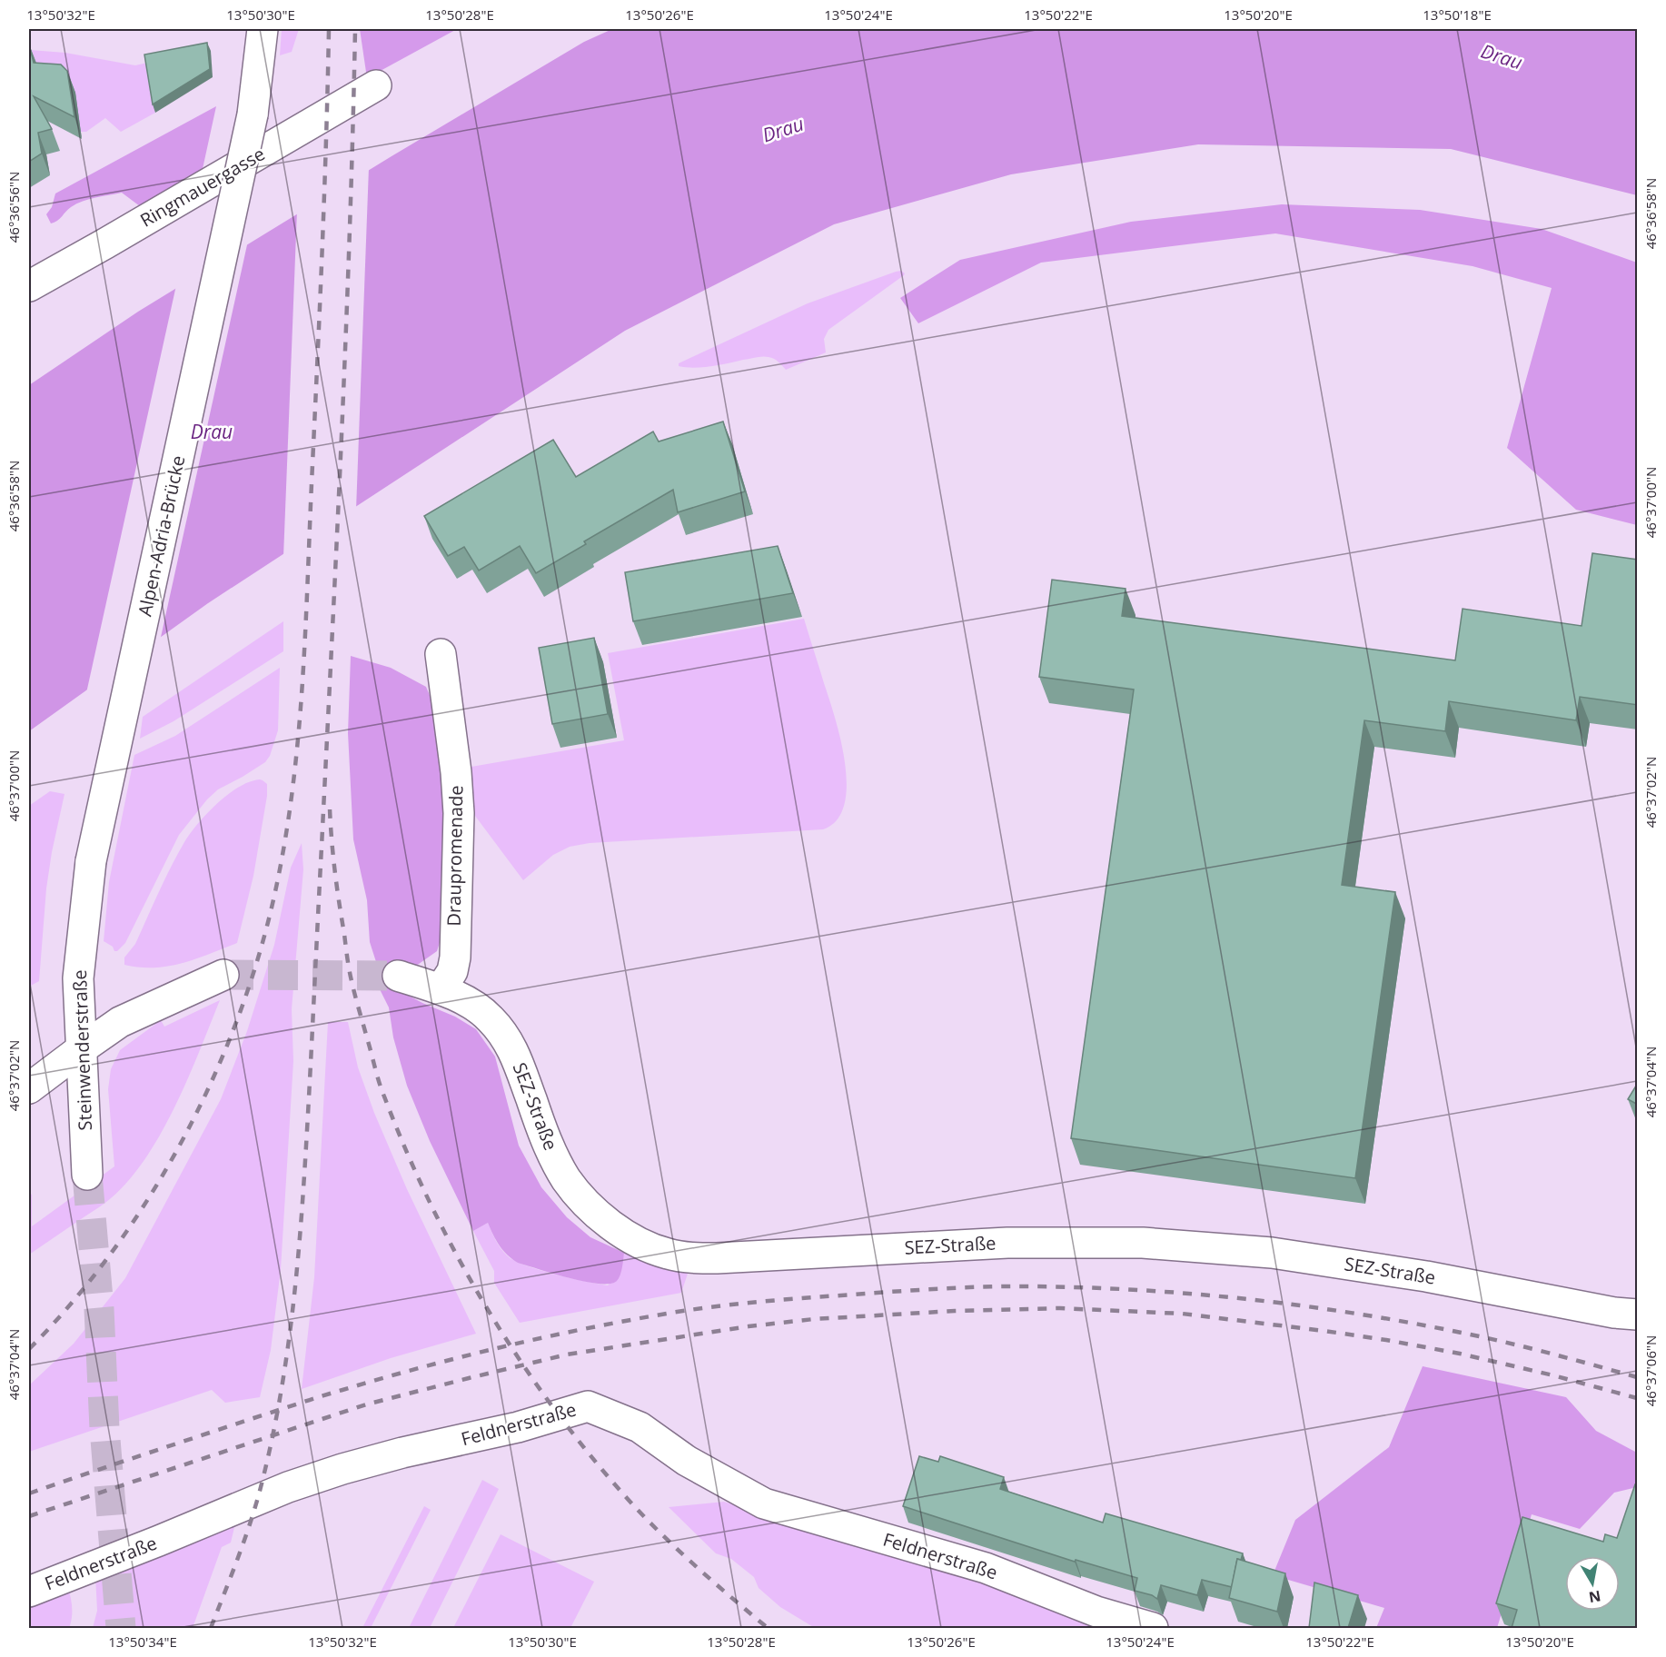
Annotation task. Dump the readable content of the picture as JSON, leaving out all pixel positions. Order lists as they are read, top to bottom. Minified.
{"streets":{"street":["Ringmauergasse","Alpen-Adria-Brücke","Draupromenade","Steinwenderstraße","SEZ-Straße","Feldnerstraße"]},"crossings":[["Alpen-Adria-Brücke","Steinwenderstraße"],["Draupromenade","SEZ-Straße"]],"water":["Drau"],"north":"bottom","coordinates":["13°50'32\"E","13°50'30\"E","13°50'28\"E","13°50'26\"E","13°50'24\"E","13°50'22\"E","13°50'20\"E","13°50'18\"E","46°36'56\"N","46°36'58\"N","46°37'00\"N","46°37'02\"N","46°37'04\"N","46°37'06\"N","13°50'34\"E"]}
